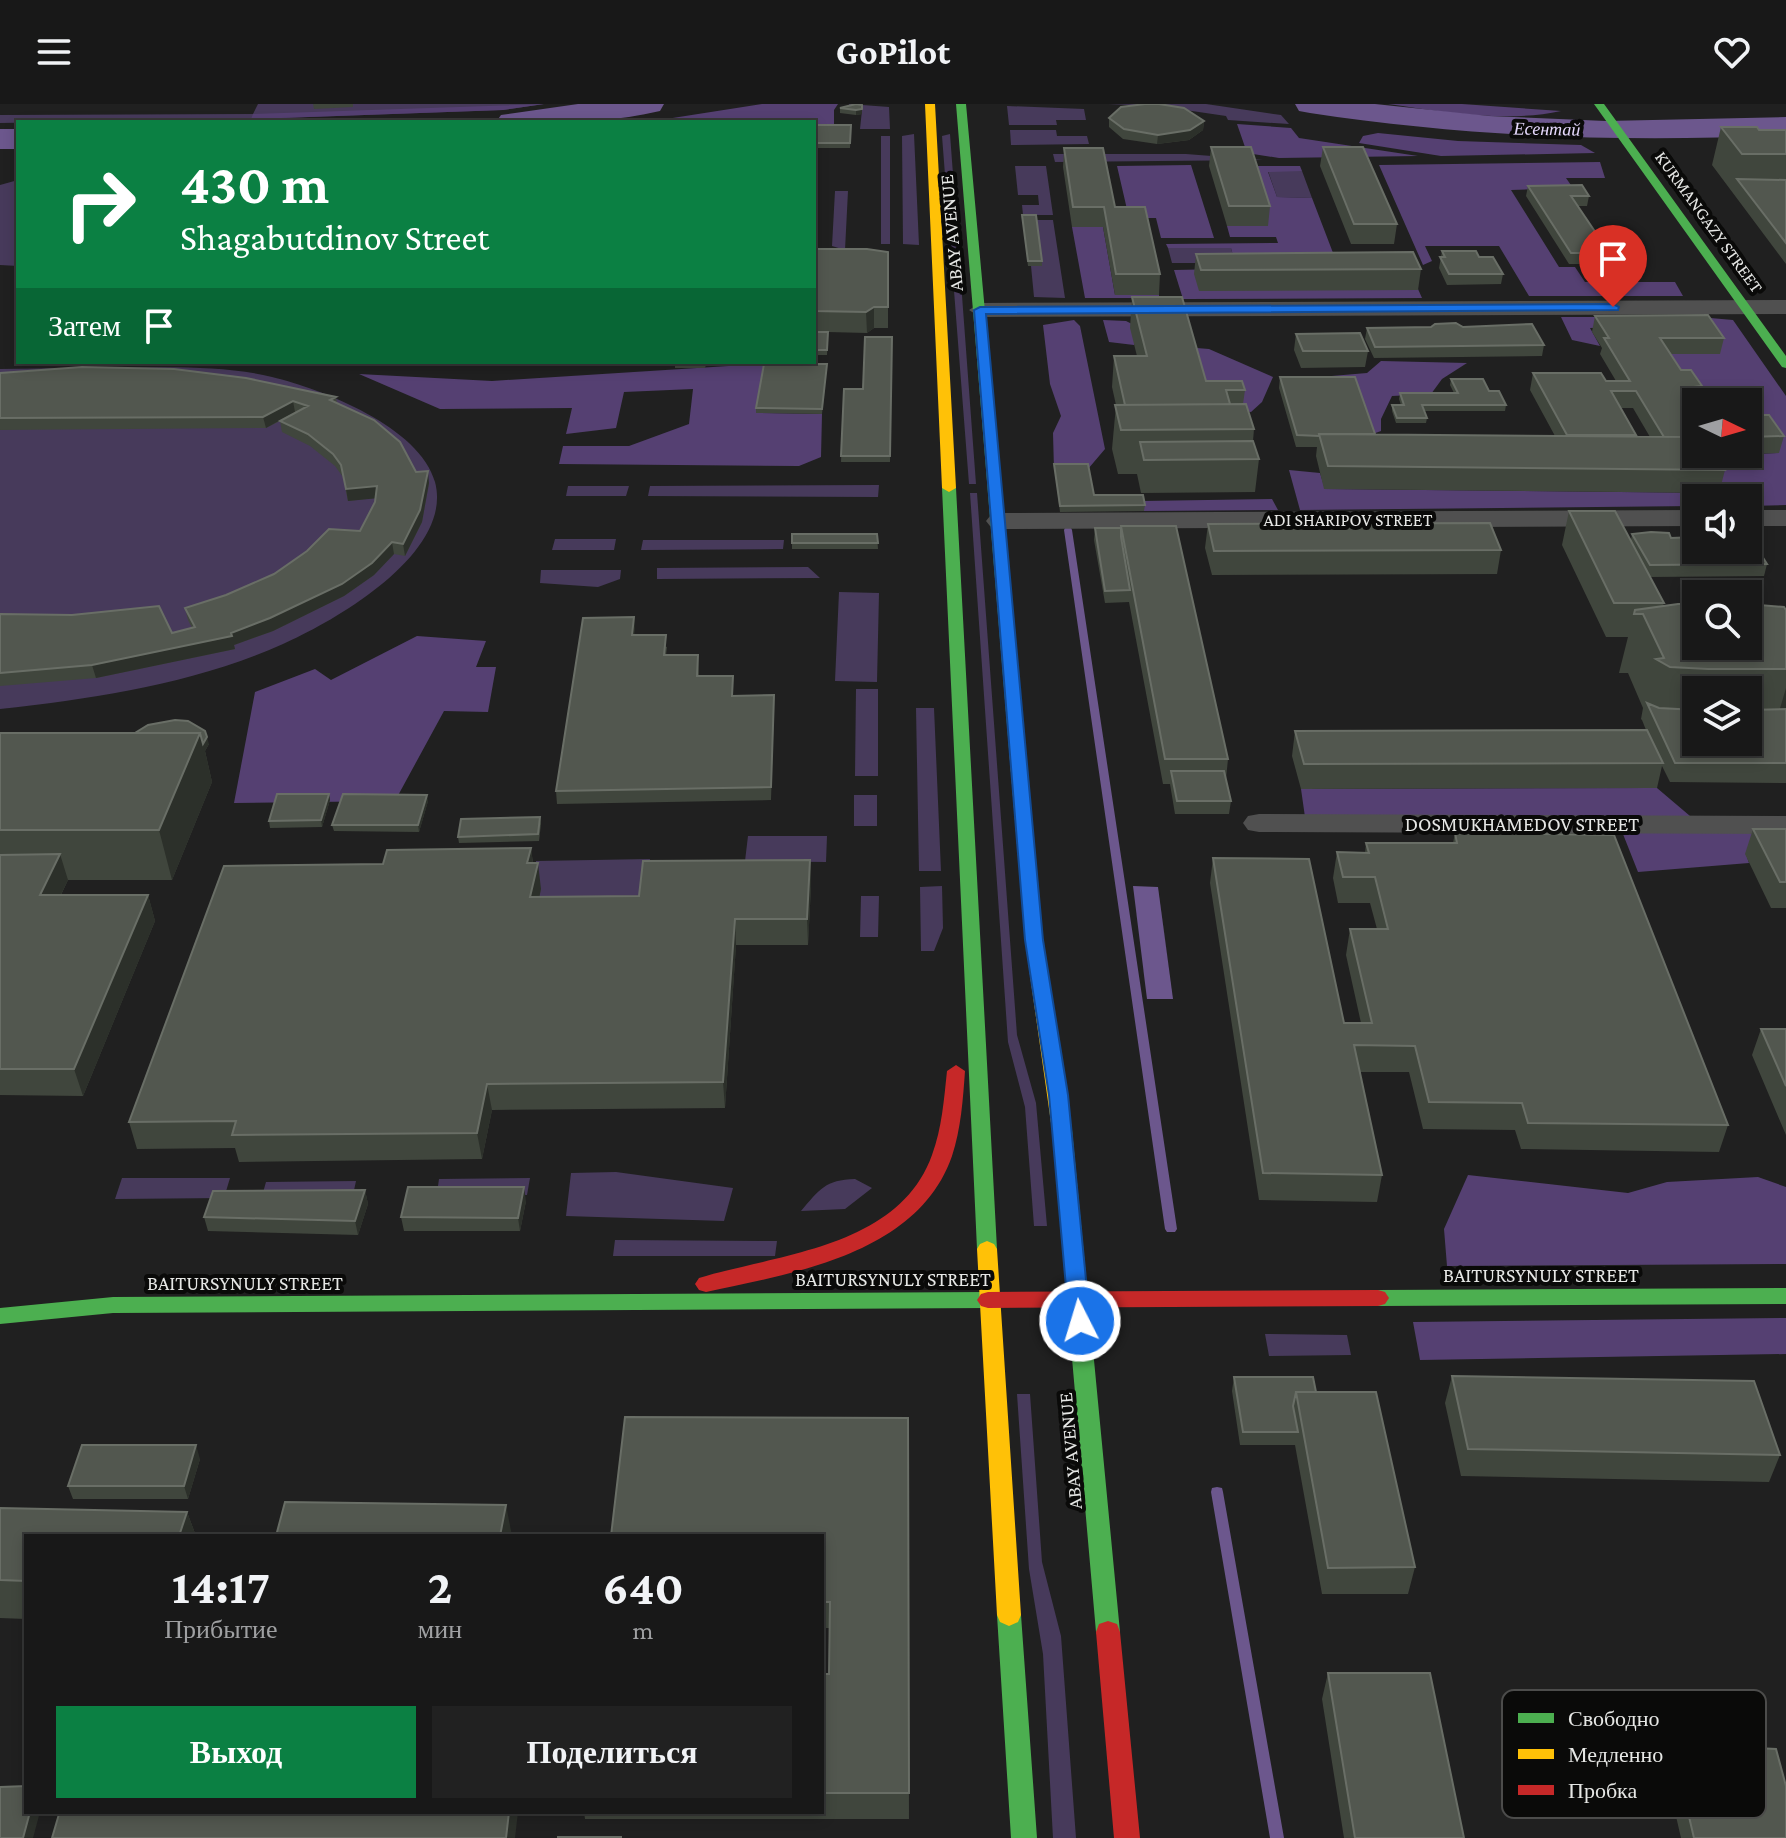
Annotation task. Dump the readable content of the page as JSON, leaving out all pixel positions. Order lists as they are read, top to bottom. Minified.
{"streets":{"main road":["KURMANGAZY STREET","ABAY AVENUE","BAITURSYNULY STREET"],"street":["ADI SHARIPOV STREET","DOSMUKHAMEDOV STREET"]},"crossings":[["ABAY AVENUE","ADI SHARIPOV STREET"],["ABAY AVENUE","BAITURSYNULY STREET"]],"water":["Есентай"],"legend":["Свободно","Медленно","Пробка"],"north":"right","page":{"header":"GoPilot","turn":["430 m","Shagabutdinov Street"],"then":"Затем","eta":["14:17","Прибытие","2","мин","640","m"],"buttons":["Выход","Поделиться"]}}
